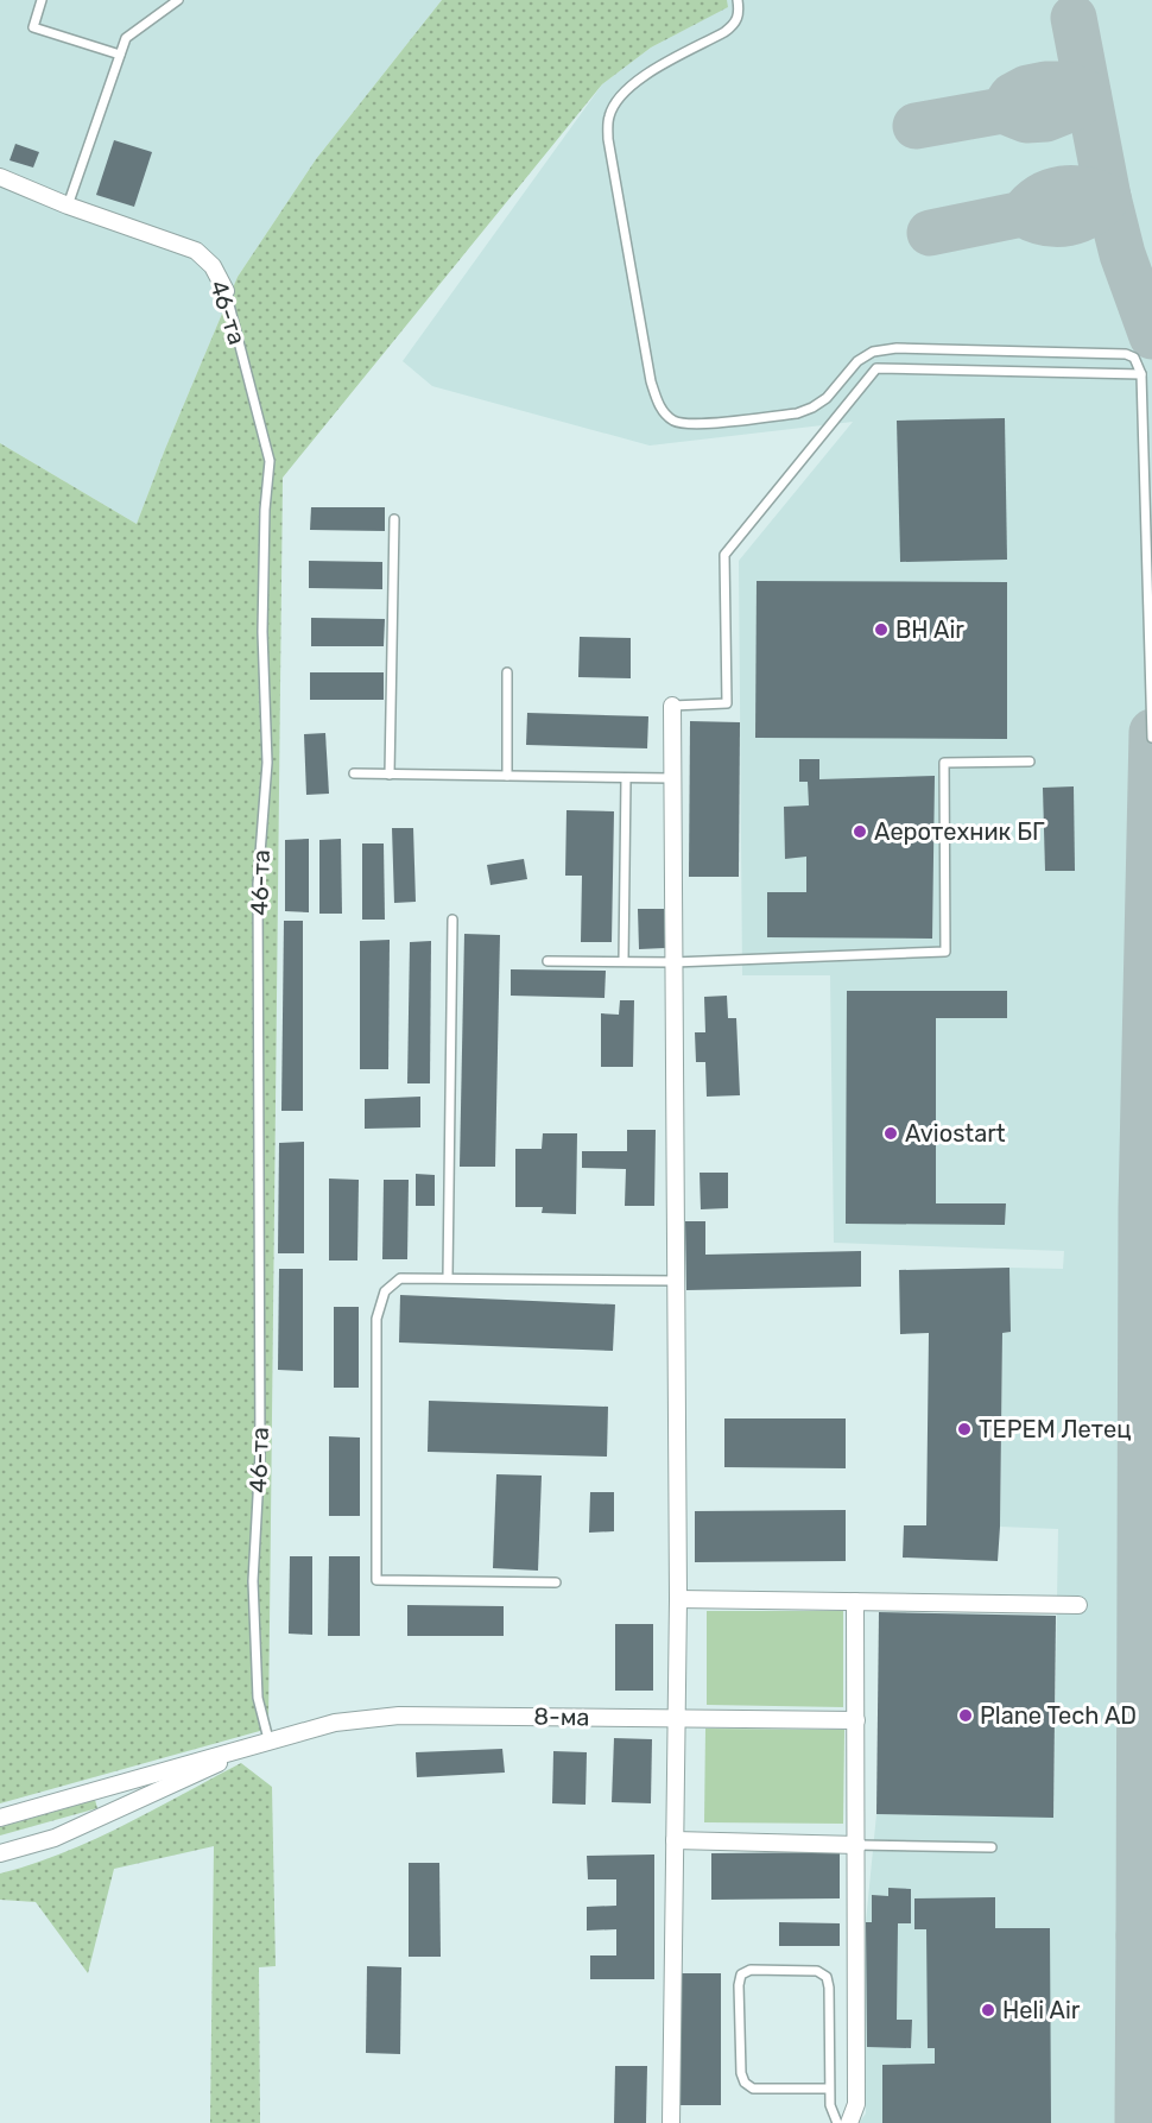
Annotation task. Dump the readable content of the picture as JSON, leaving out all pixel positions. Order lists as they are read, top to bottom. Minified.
{"streets":{"street":["46-та","8-ма"]},"crossings":[["46-та","8-ма"]],"places":["BH Air","Аеротехник БГ","Aviostart","ТЕРЕМ Летец","Plane Tech AD","Heli Air"]}
